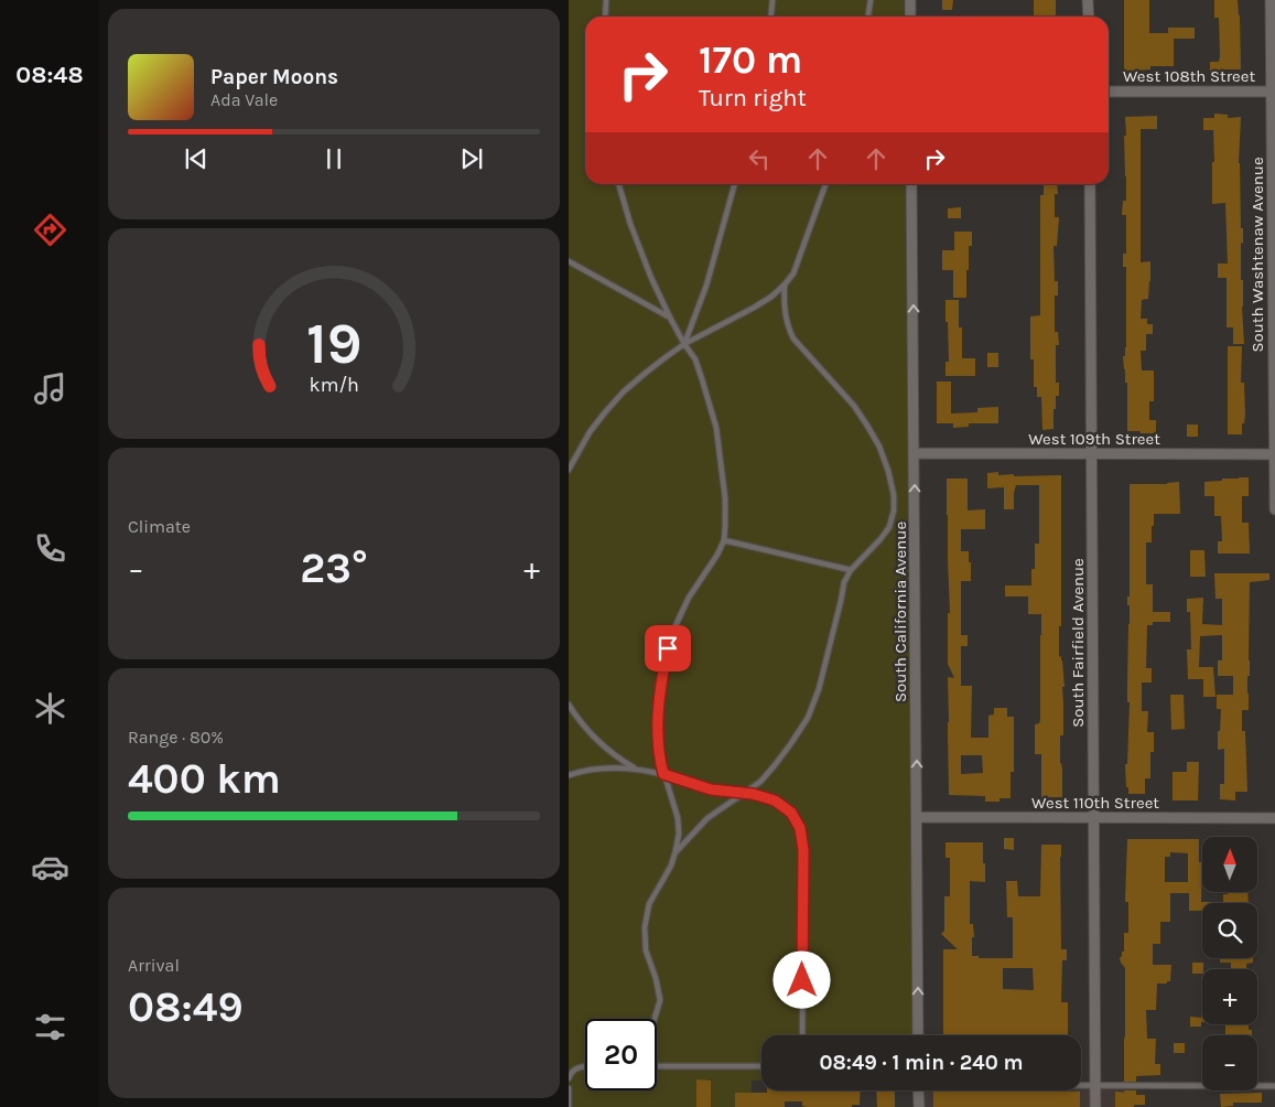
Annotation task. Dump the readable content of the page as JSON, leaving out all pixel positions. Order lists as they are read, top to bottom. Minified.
{"streets":{"street":["West 108th Street","South Washtenaw Avenue","West 109th Street","South California Avenue","South Fairfield Avenue","West 110th Street"]},"crossings":[["West 108th Street","South Washtenaw Avenue"],["South Washtenaw Avenue","West 109th Street"],["West 109th Street","South California Avenue"],["West 109th Street","South Fairfield Avenue"],["South California Avenue","West 110th Street"],["South Fairfield Avenue","West 110th Street"]],"one_way":["South California Avenue"],"north":"top","page":{"tabs":"08:48","turn":["170 m","Turn right"],"song":["Paper Moons","Ada Vale"],"tile":["Climate",["Range · 80%","400 km"],["Arrival","08:49"]],"heat":["−","23°","+"],"map_buttons":["+","−"],"limit":"20","trip":"08:49 · 1 min · 240 m","gauge":["19","km/h"]}}
